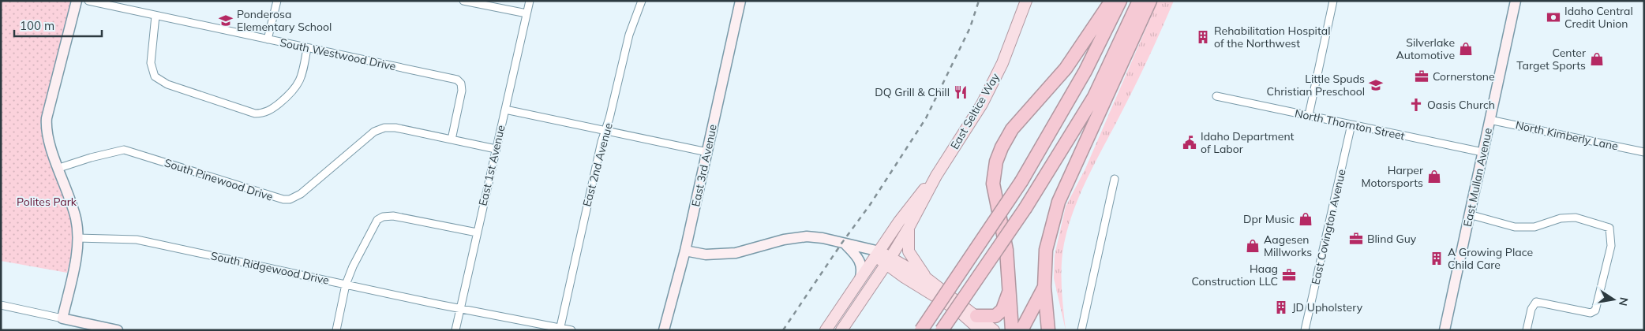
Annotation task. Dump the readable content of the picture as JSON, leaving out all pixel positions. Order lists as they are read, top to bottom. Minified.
{"streets":{"main road":["East Seltice Way"],"street":["South Westwood Drive","North Thornton Street","North Kimberly Lane","East 2nd Avenue","East 1st Avenue","East 3rd Avenue","East Mullan Avenue","South Pinewood Drive","East Covington Avenue","South Ridgewood Drive"]},"crossings":[["South Westwood Drive","South Pinewood Drive"],["North Thornton Street","East Mullan Avenue"],["North Thornton Street","East Covington Avenue"],["North Kimberly Lane","East Mullan Avenue"],["East 2nd Avenue","South Ridgewood Drive"],["East 1st Avenue","South Pinewood Drive"],["East 1st Avenue","South Ridgewood Drive"]],"parks":["Polites Park"],"places":{"bank":["Idaho Central Credit Union"],"school or university":["Ponderosa Elementary School","Little Spuds Christian Preschool"],"building":["Rehabilitation Hospital of the Northwest","A Growing Place Child Care","JD Upholstery"],"shop":["Silverlake Automotive","Center Target Sports","Harper Motorsports","Dpr Music","Aagesen Millworks"],"office":["Cornerstone","Blind Guy","Haag Construction LLC"],"restaurant":["DQ Grill & Chill"],"church":["Oasis Church"],"public building":["Idaho Department of Labor"]},"scale_bar":"100 m","north":"right"}
